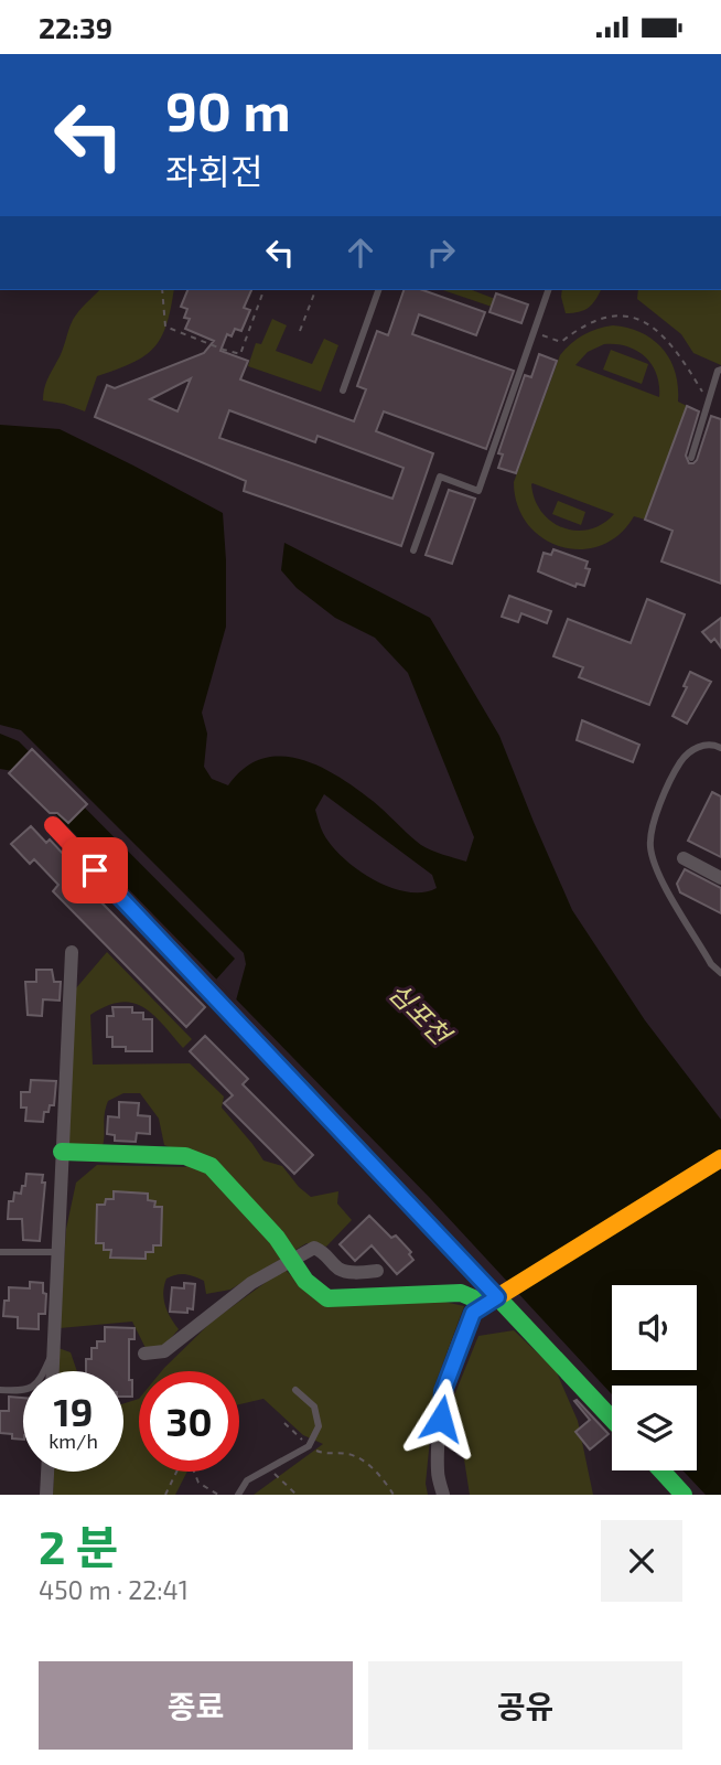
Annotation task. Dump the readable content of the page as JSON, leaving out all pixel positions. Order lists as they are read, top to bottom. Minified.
{"water":["심포천"],"page":{"status":"22:39","turn":["90 m","좌회전"],"speed":"19 km/h","limit":"30","heading":["2 분","450 m · 22:41"],"buttons":["종료","공유"]}}
